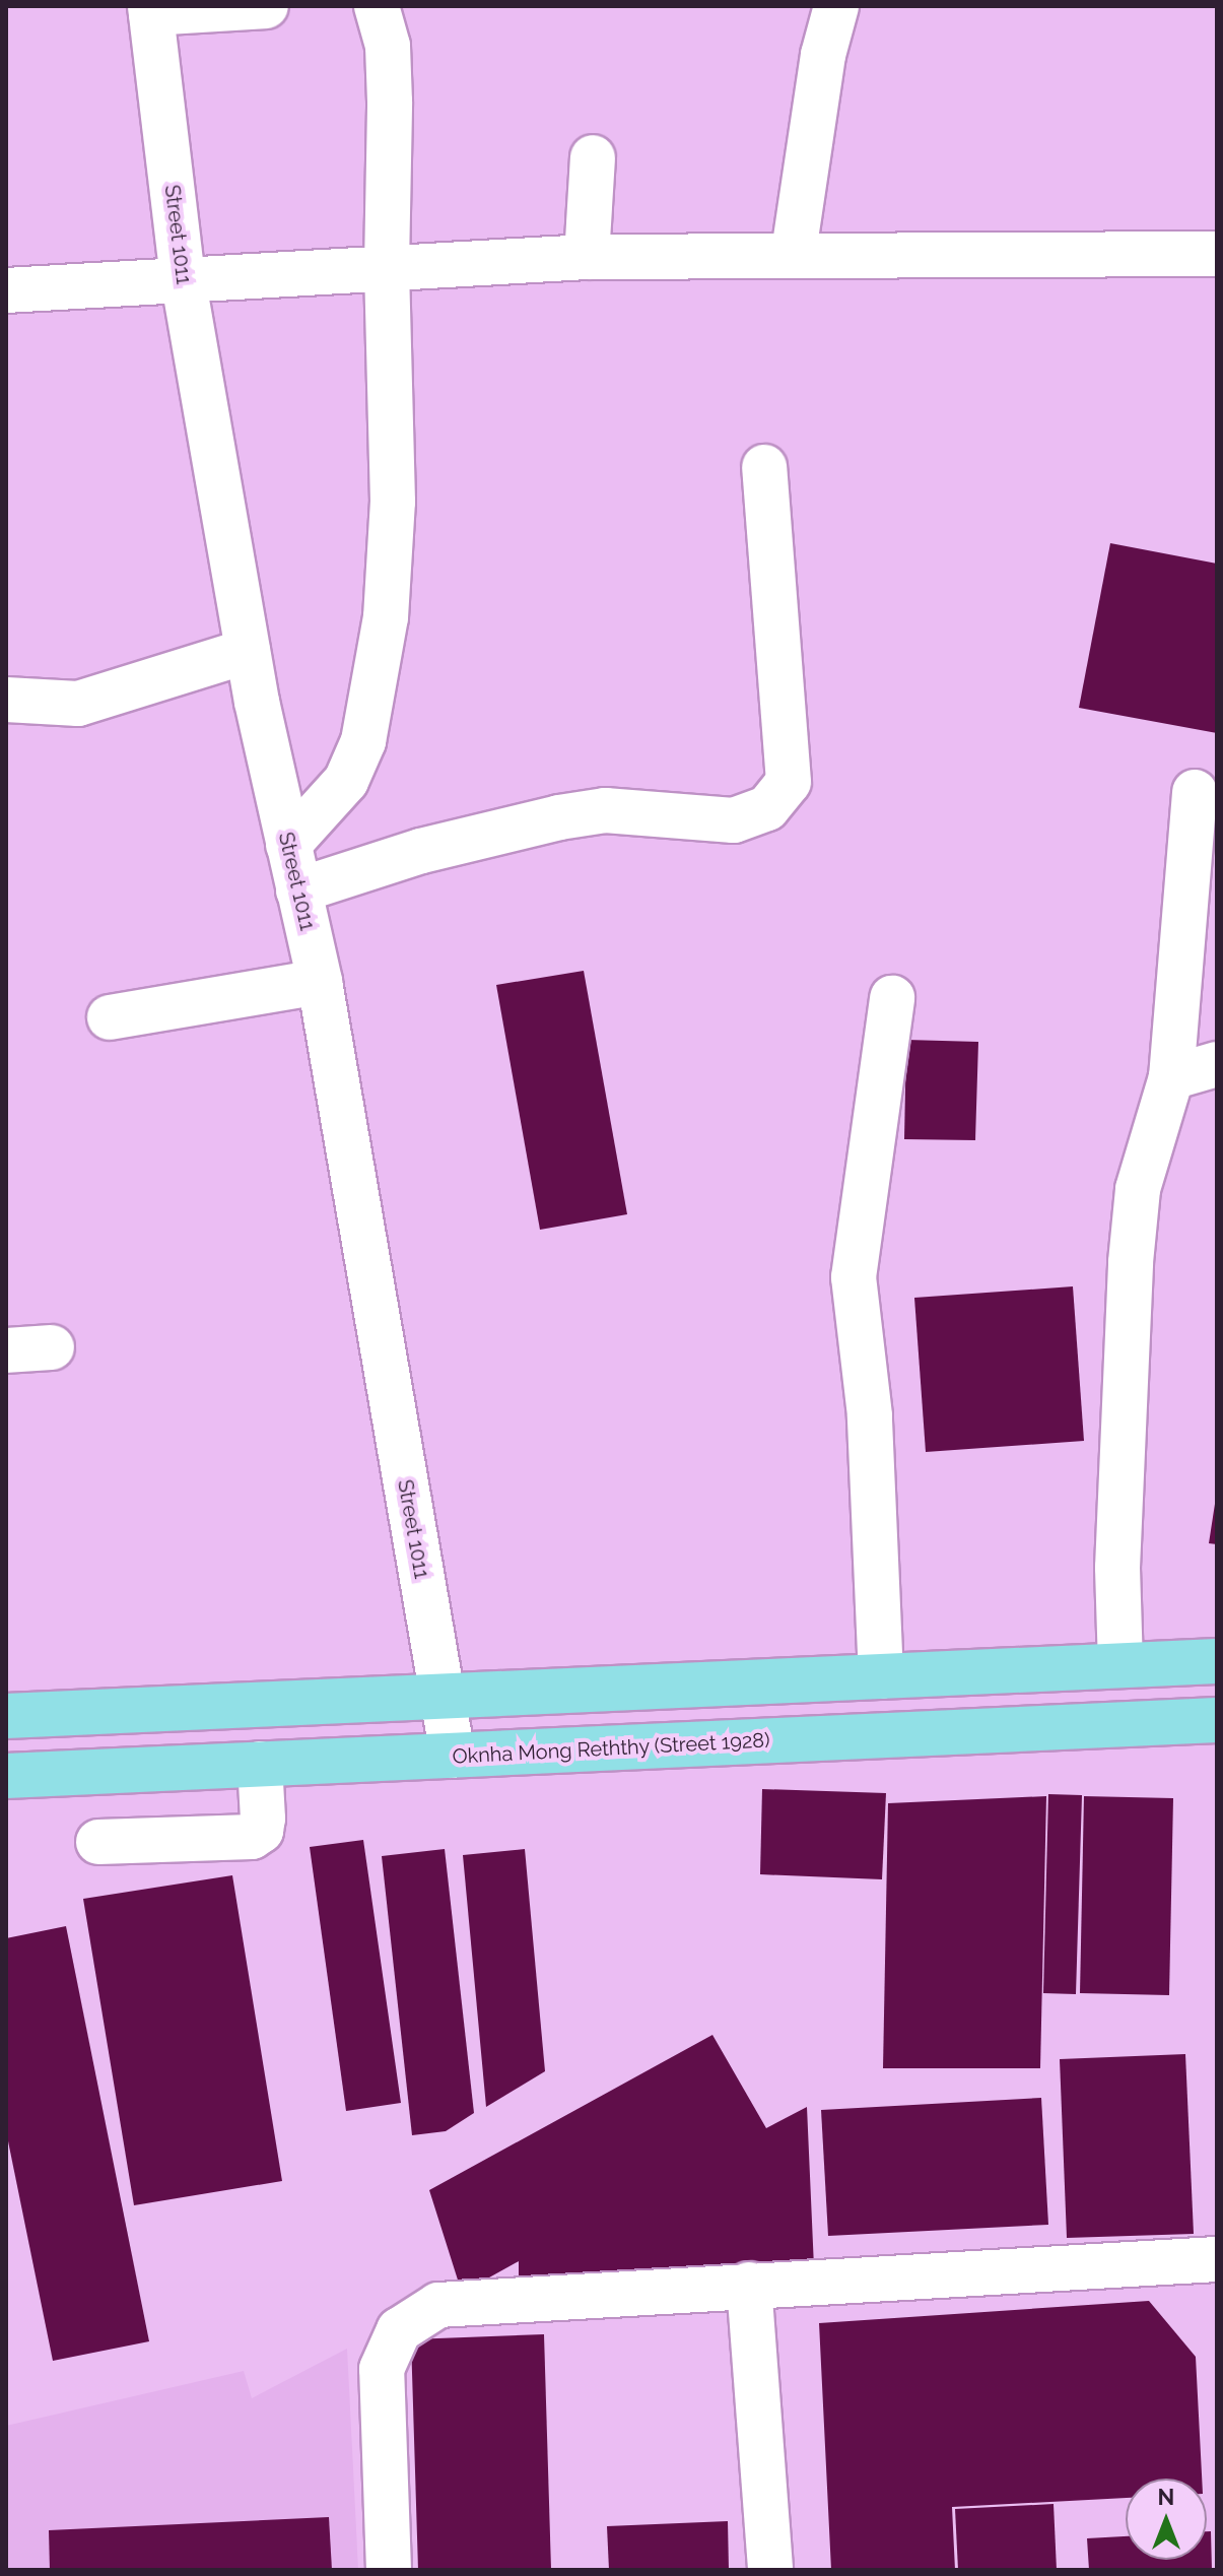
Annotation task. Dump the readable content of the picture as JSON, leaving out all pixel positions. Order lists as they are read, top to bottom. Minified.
{"streets":{"main road":["Oknha Mong Reththy (Street 1928)"],"street":["Street 1011"]},"crossings":[["Street 1011","Oknha Mong Reththy (Street 1928)"]],"north":"top"}
